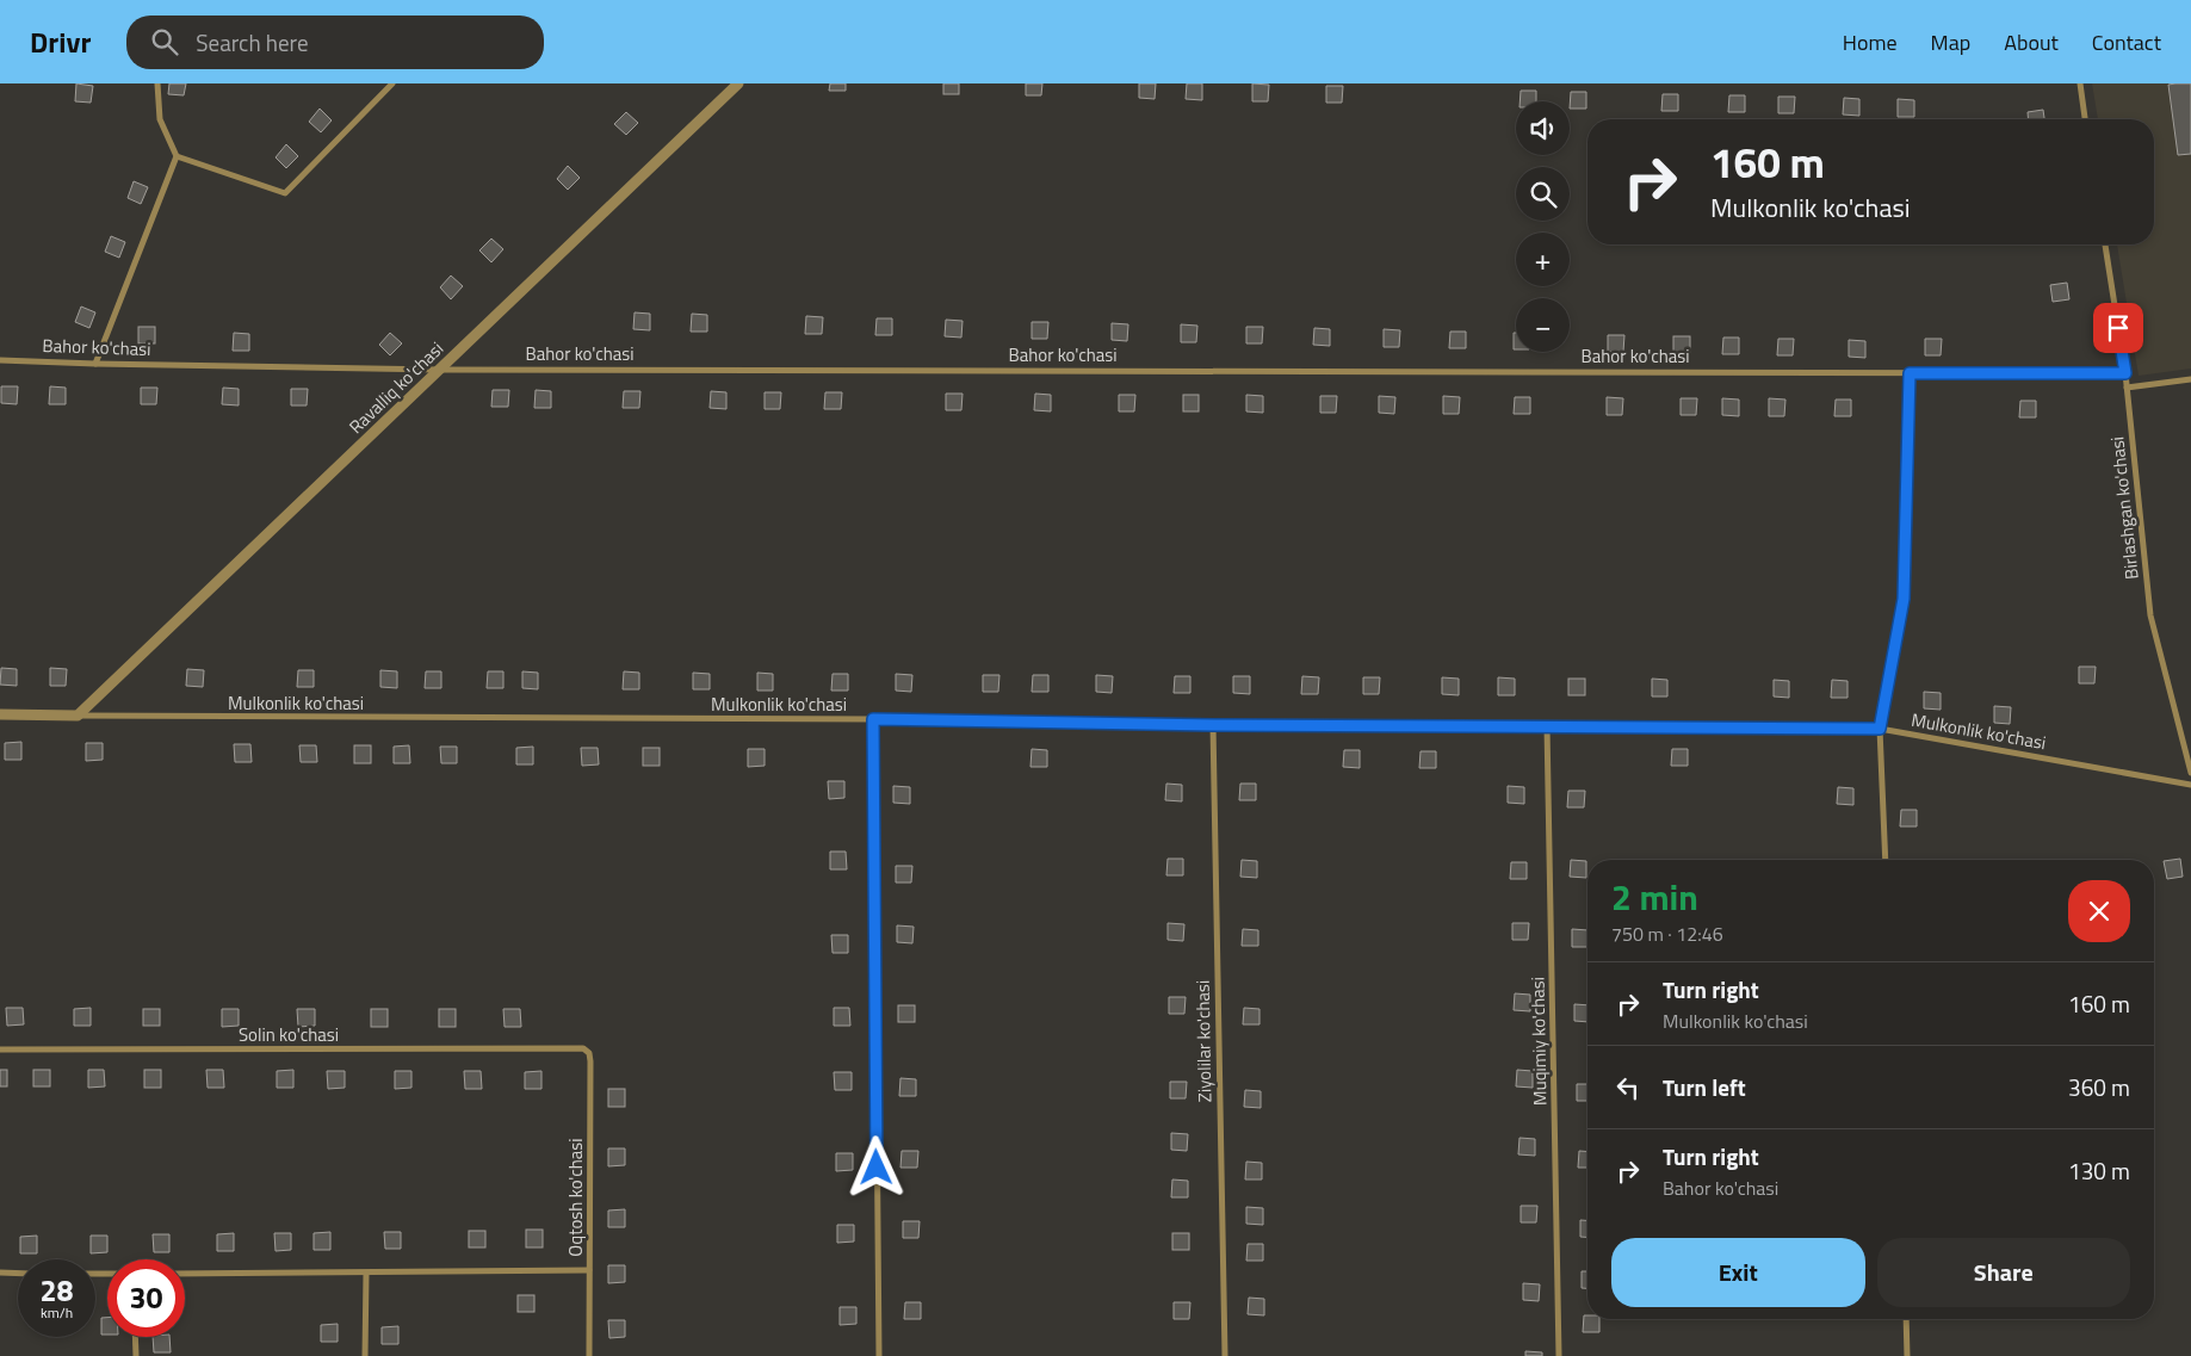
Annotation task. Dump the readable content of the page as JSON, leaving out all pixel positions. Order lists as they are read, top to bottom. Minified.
{"streets":{"street":["Bahor ko'chasi","Ravalliq ko'chasi","Birlashgan ko'chasi","Mulkonlik ko'chasi","Solin ko'chasi","Ziyolilar ko'chasi","Muqimiy ko'chasi","Oqtosh ko'chasi"]},"crossings":[["Bahor ko'chasi","Ravalliq ko'chasi"],["Bahor ko'chasi","Birlashgan ko'chasi"],["Ravalliq ko'chasi","Mulkonlik ko'chasi"],["Mulkonlik ko'chasi","Ziyolilar ko'chasi"],["Mulkonlik ko'chasi","Muqimiy ko'chasi"],["Solin ko'chasi","Oqtosh ko'chasi"]],"page":{"header":"Drivr","search":"Search here","nav":["Home","Map","About","Contact"],"map_buttons":["+","−"],"turn":["160 m","Mulkonlik ko'chasi"],"heading":["2 min","750 m · 12:46"],"list":[{"name":"Turn right","note":"Mulkonlik ko'chasi","value":"160 m"},{"name":"Turn left","value":"360 m"},{"name":"Turn right","note":"Bahor ko'chasi","value":"130 m"}],"buttons":["Exit","Share"],"speed":"28 km/h","limit":"30"}}
